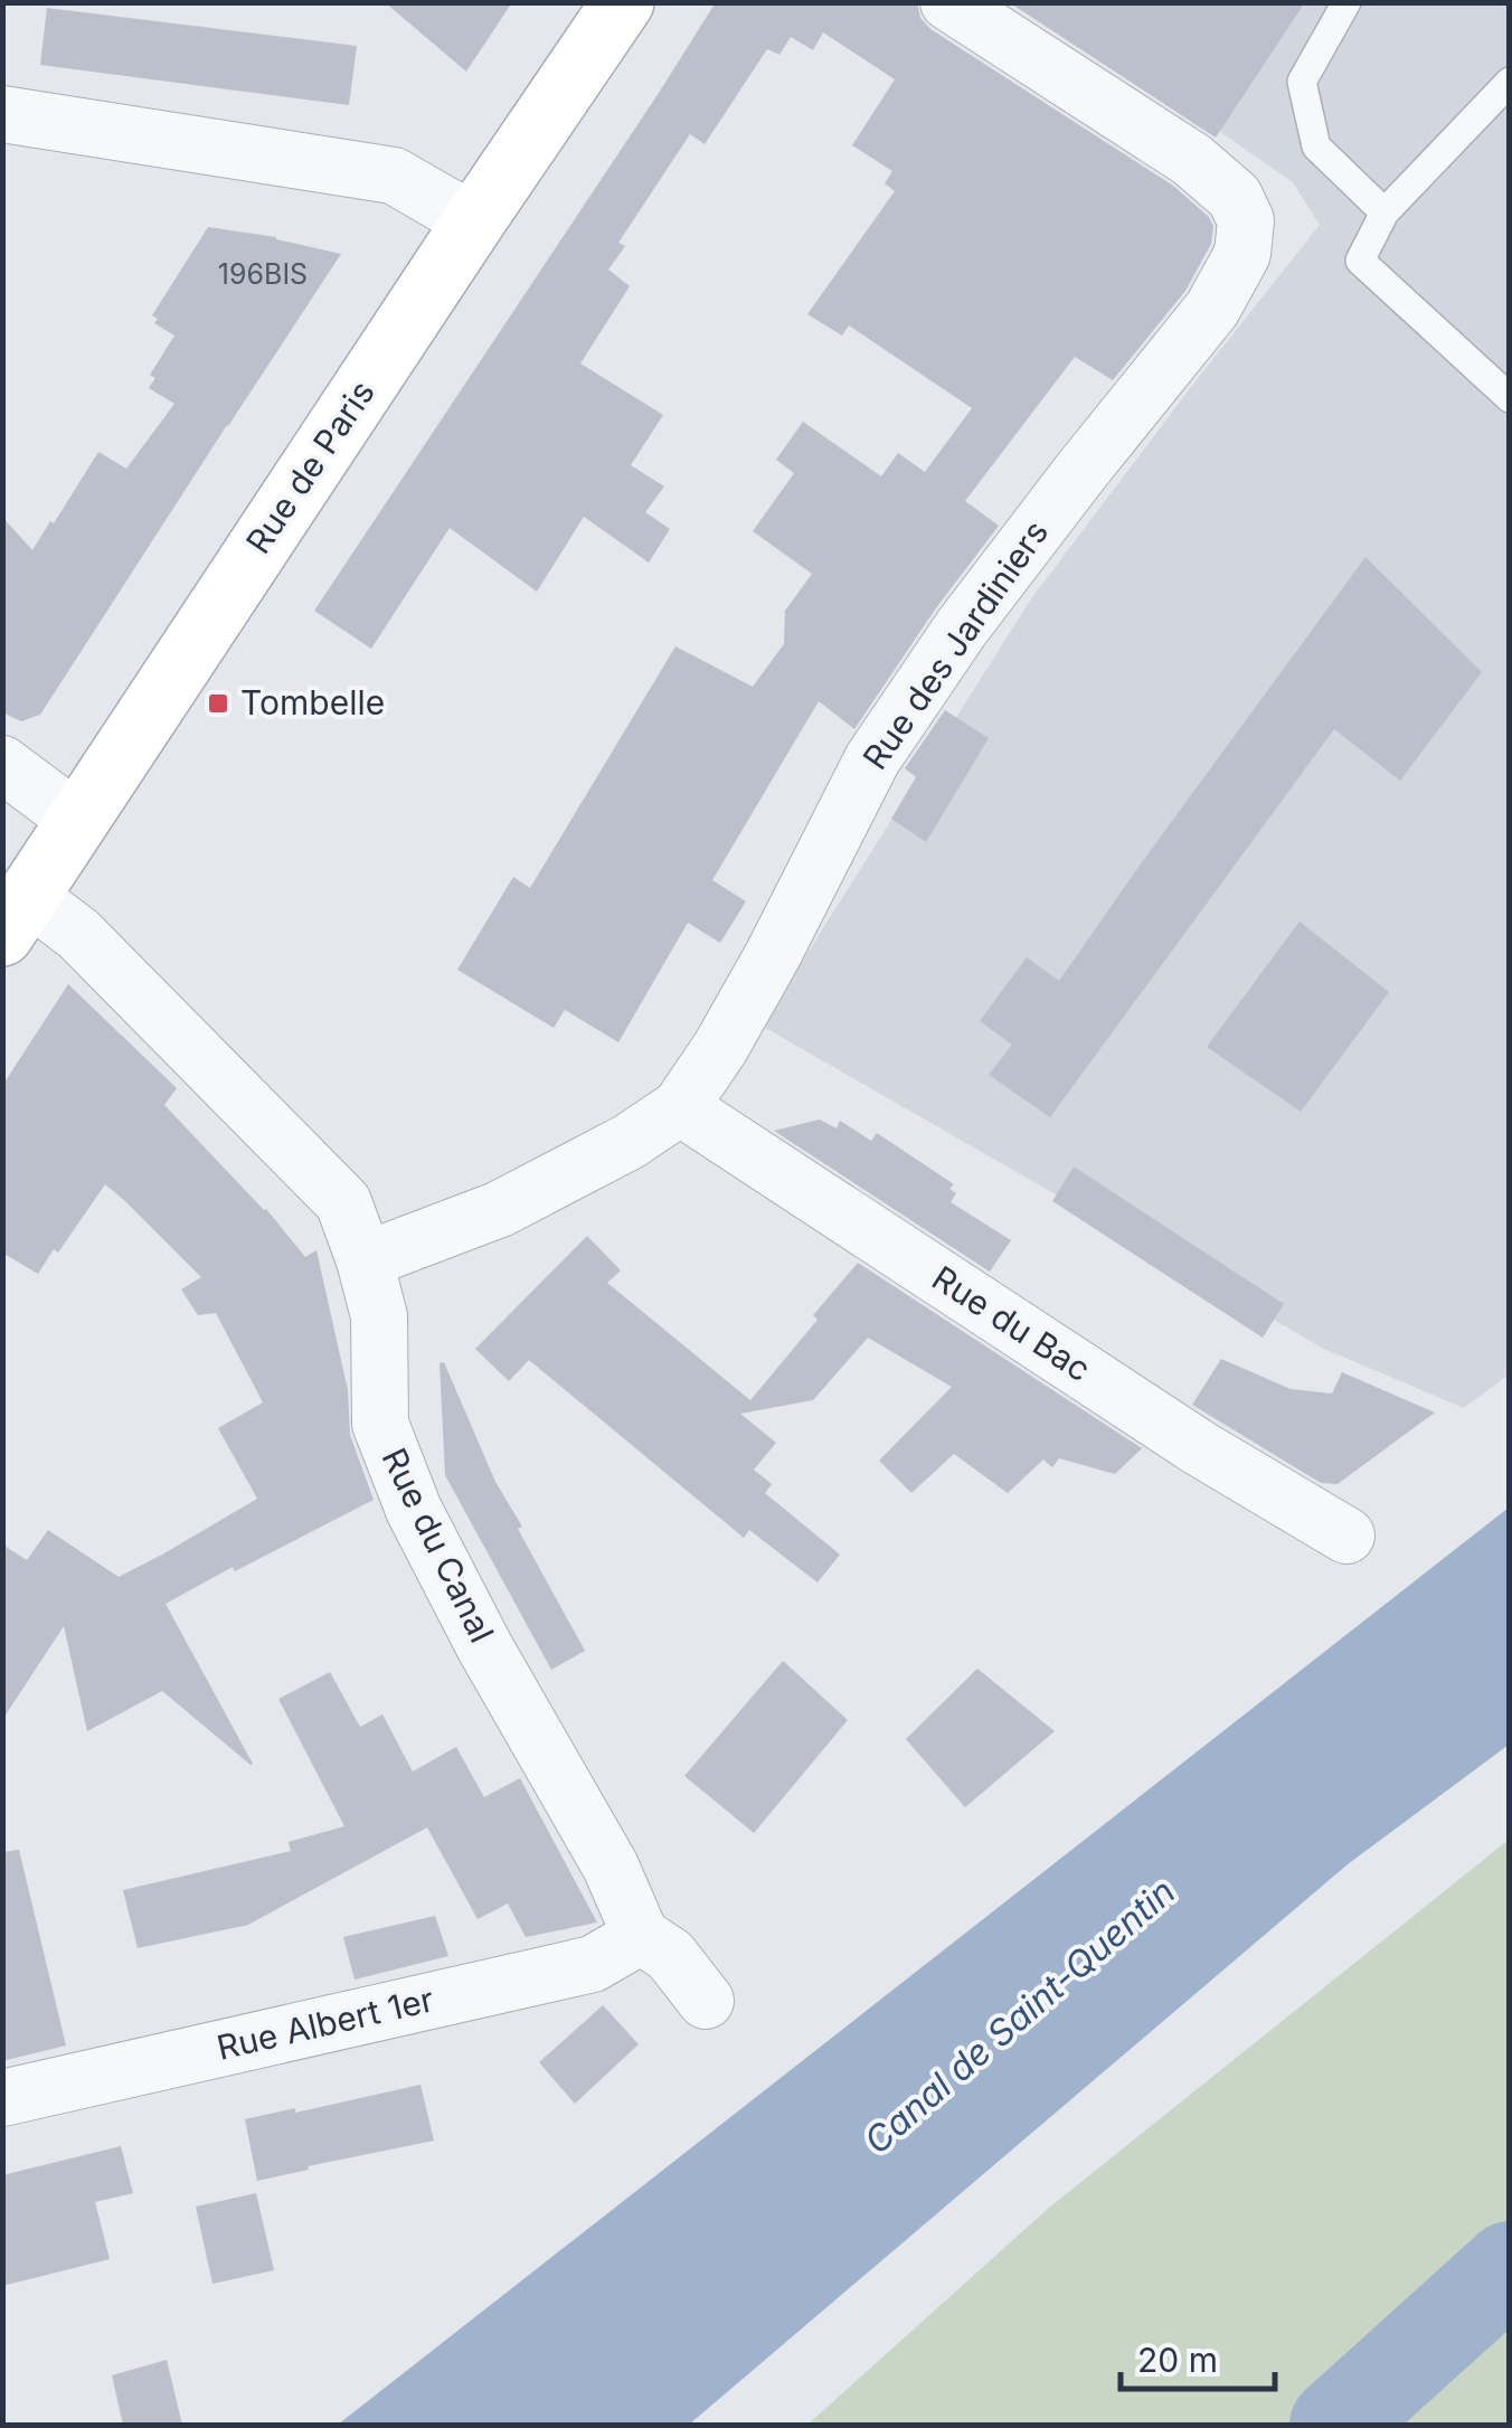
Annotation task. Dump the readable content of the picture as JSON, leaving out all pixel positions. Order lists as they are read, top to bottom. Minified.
{"streets":{"main road":["Rue de Paris"],"street":["Rue des Jardiniers","Rue du Bac","Rue du Canal","Rue Albert 1er"]},"crossings":[["Rue de Paris","Rue du Canal"],["Rue des Jardiniers","Rue du Bac"],["Rue des Jardiniers","Rue du Canal"],["Rue du Canal","Rue Albert 1er"]],"water":["Canal de Saint-Quentin"],"places":{"transit":["Tombelle"]},"house_numbers":["196BIS"],"scale_bar":"20 m"}
